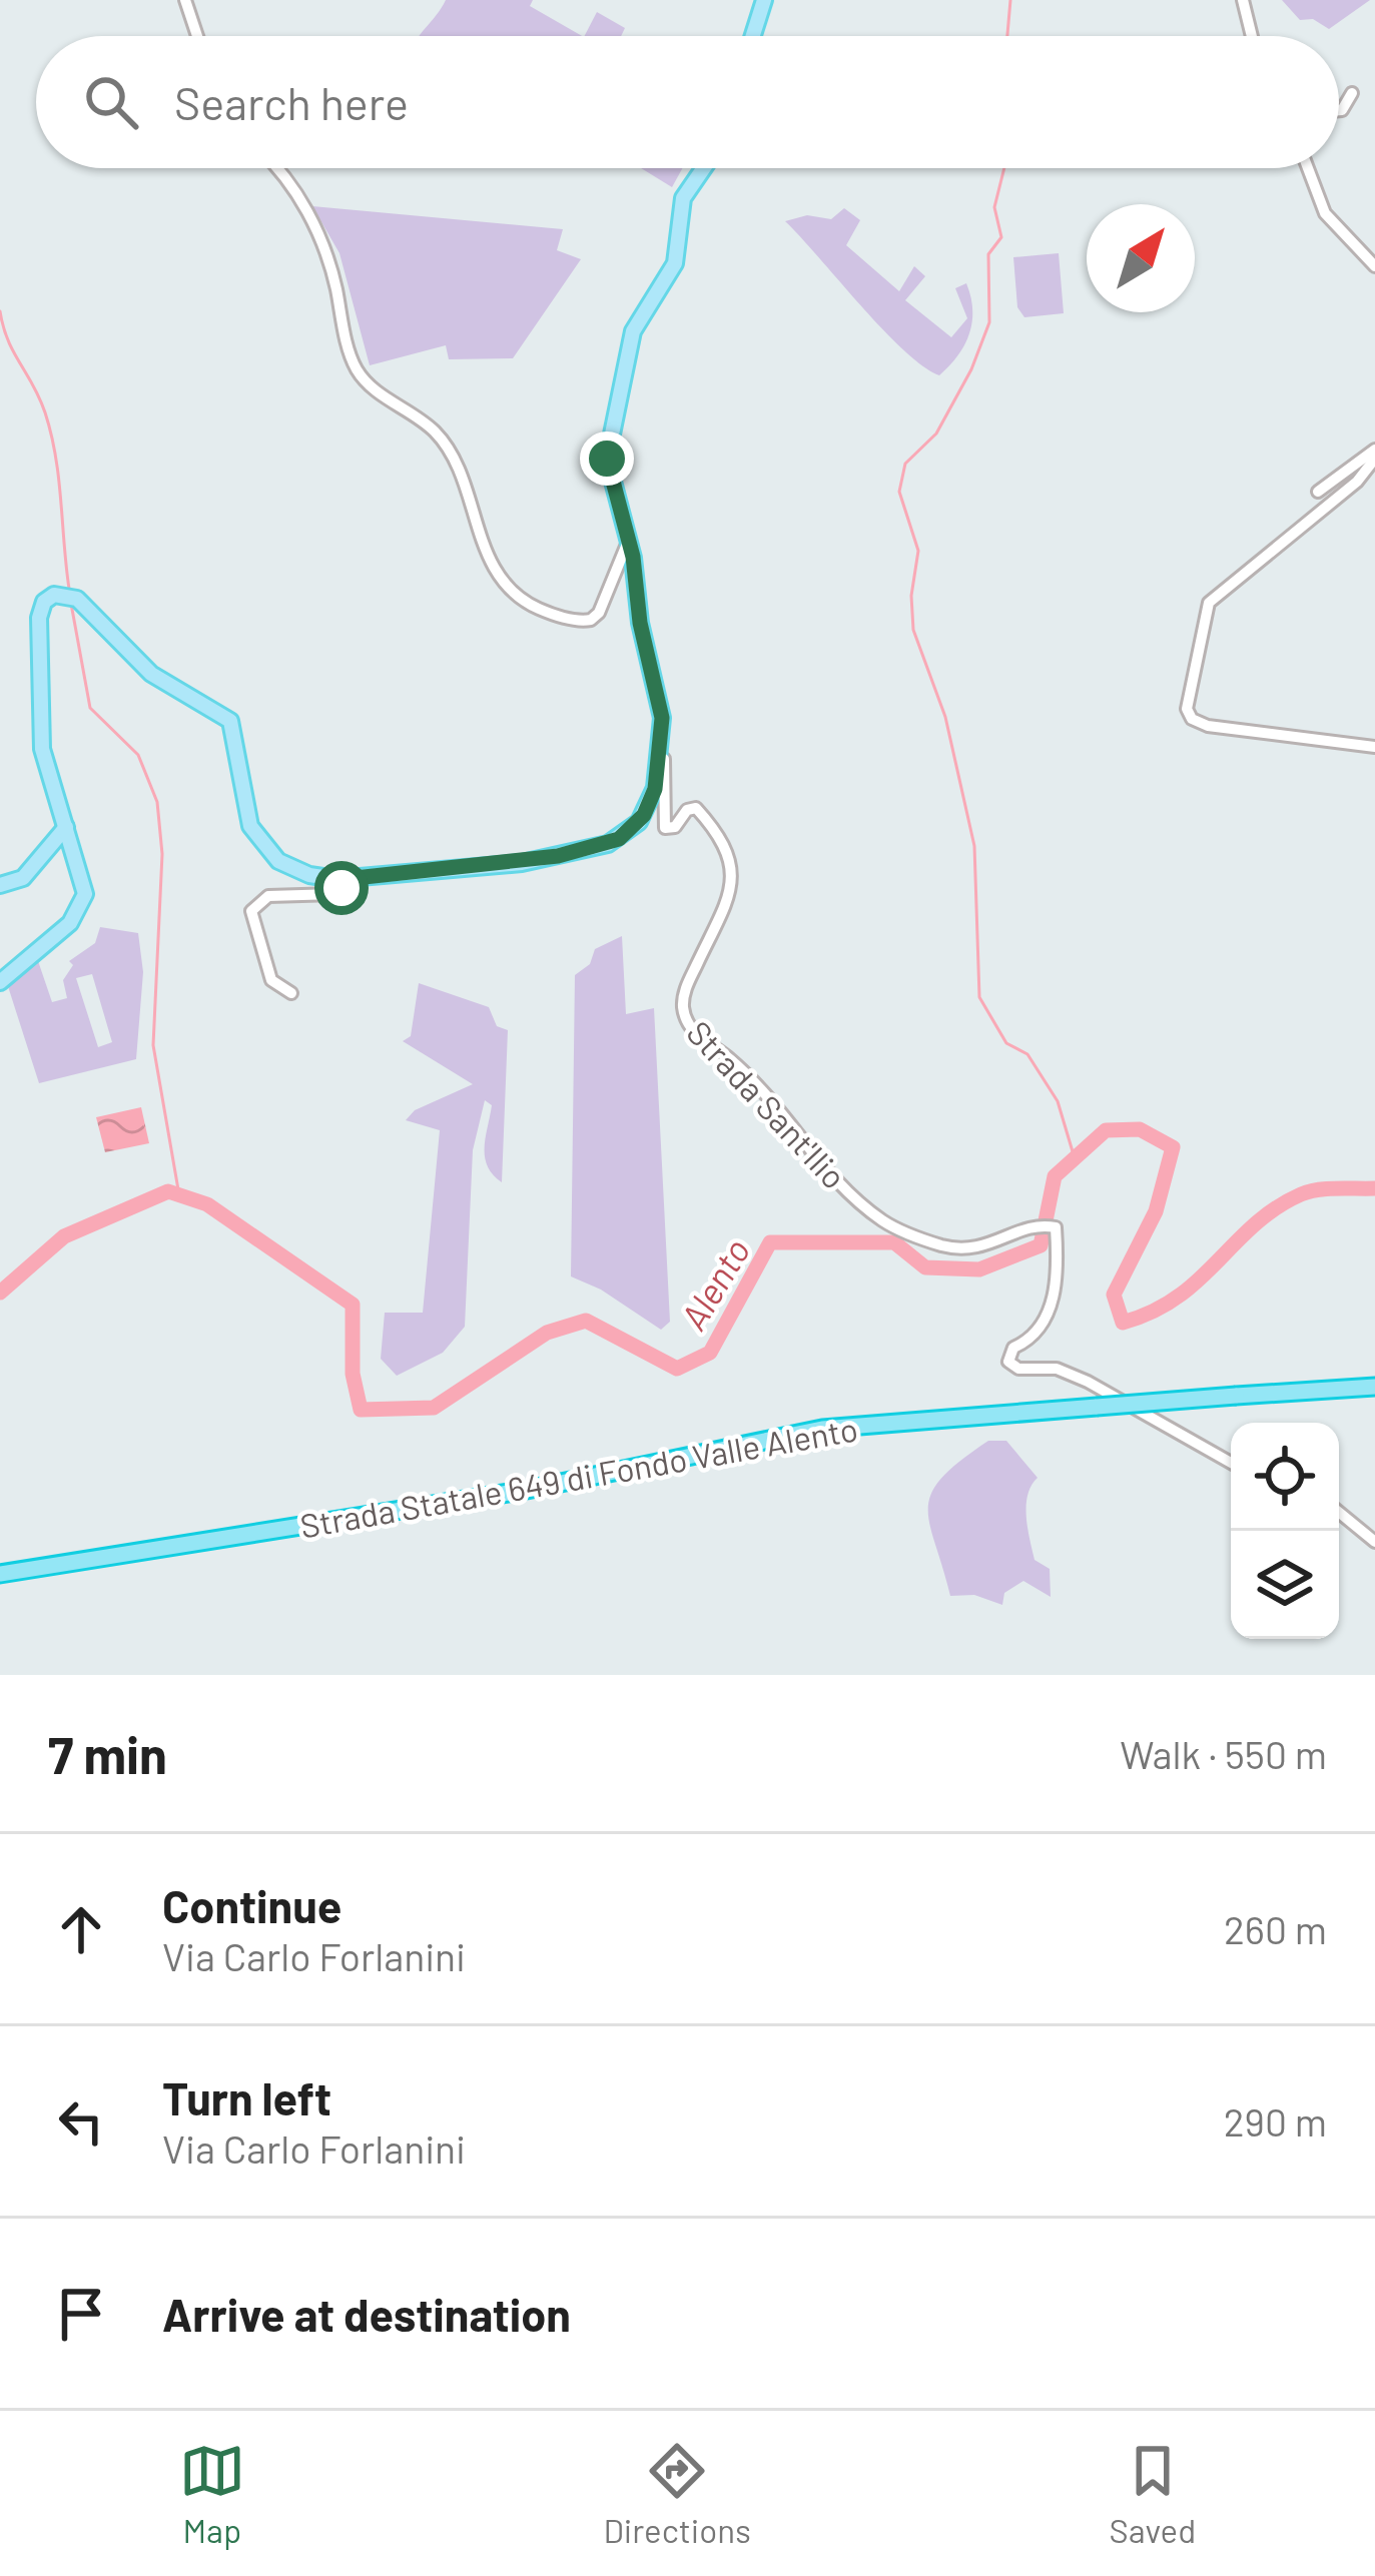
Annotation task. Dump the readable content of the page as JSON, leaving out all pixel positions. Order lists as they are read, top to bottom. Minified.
{"streets":{"highway":["Strada Statale 649 di Fondo Valle Alento"],"street":["Strada Sant'Ilio"]},"water":["Alento"],"north":"top right","page":{"search":"Search here","heading":["7 min","Walk · 550 m"],"list":[["Continue","Via Carlo Forlanini","260 m"],["Turn left","Via Carlo Forlanini","290 m"],"Arrive at destination"],"nav":["Map","Directions","Saved"]}}
